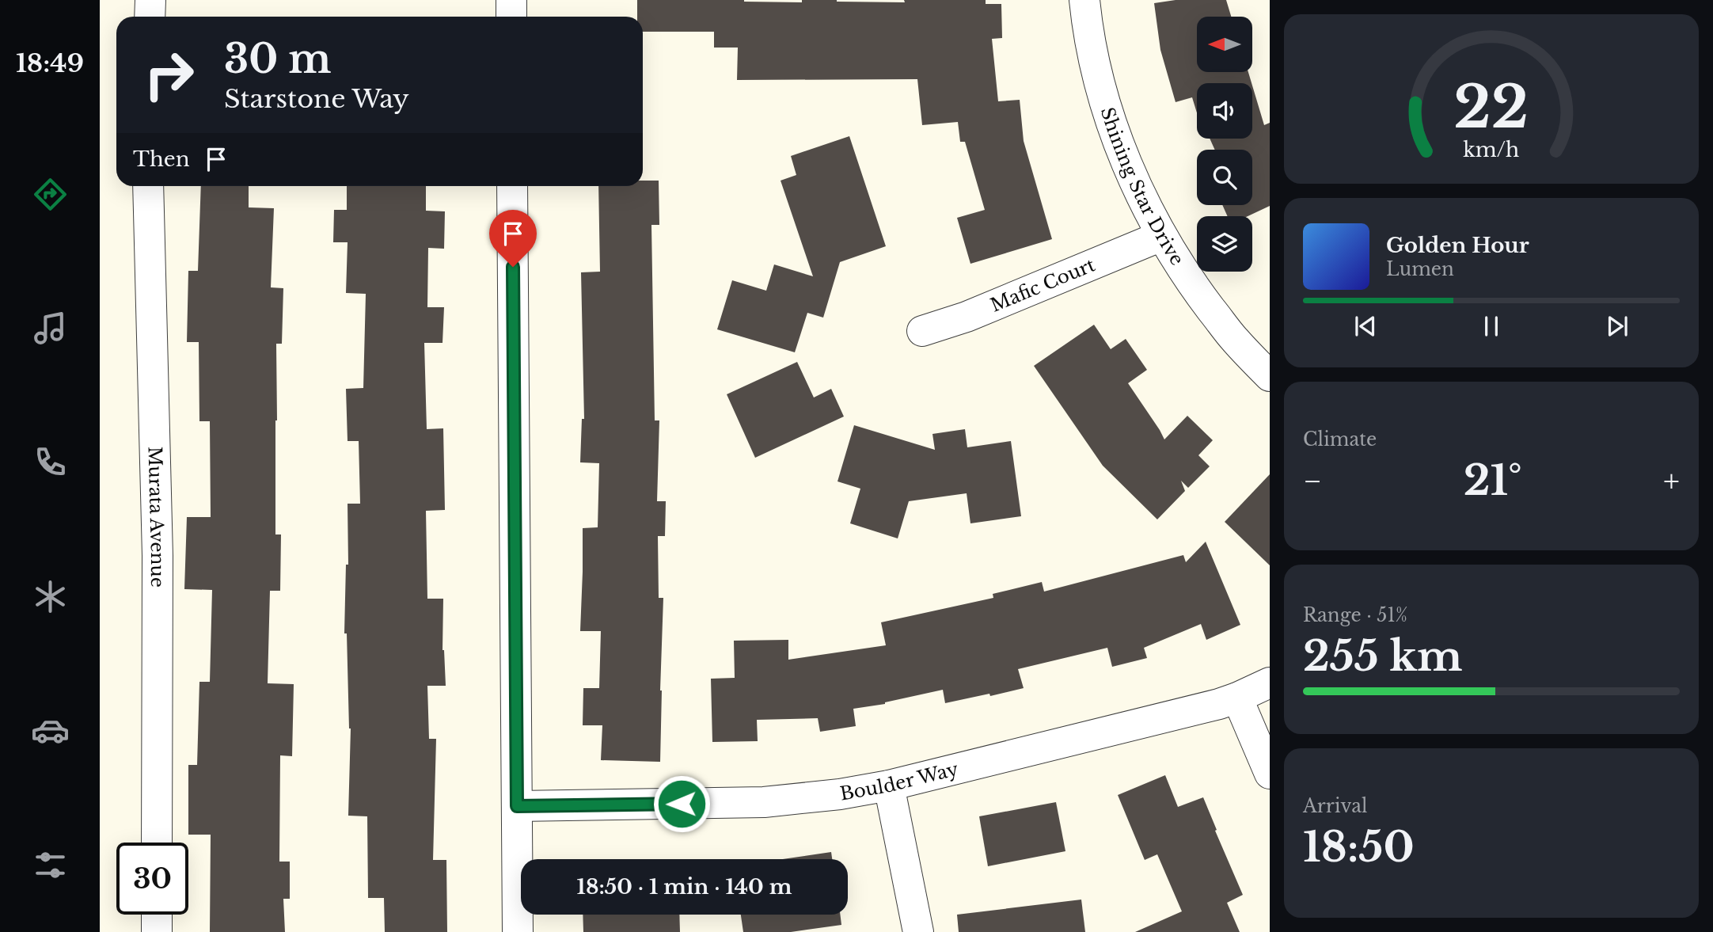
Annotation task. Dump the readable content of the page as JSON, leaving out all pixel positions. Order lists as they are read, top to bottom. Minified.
{"streets":{"street":["Shining Star Drive","Mafic Court","Murata Avenue","Boulder Way"]},"crossings":[["Shining Star Drive","Mafic Court"]],"north":"left","page":{"tabs":"18:49","turn":["30 m","Starstone Way"],"then":"Then","song":["Golden Hour","Lumen"],"tile":["Climate",["Range · 51%","255 km"],["Arrival","18:50"]],"heat":["−","21°","+"],"limit":"30","trip":"18:50 · 1 min · 140 m","gauge":["22","km/h"]}}
